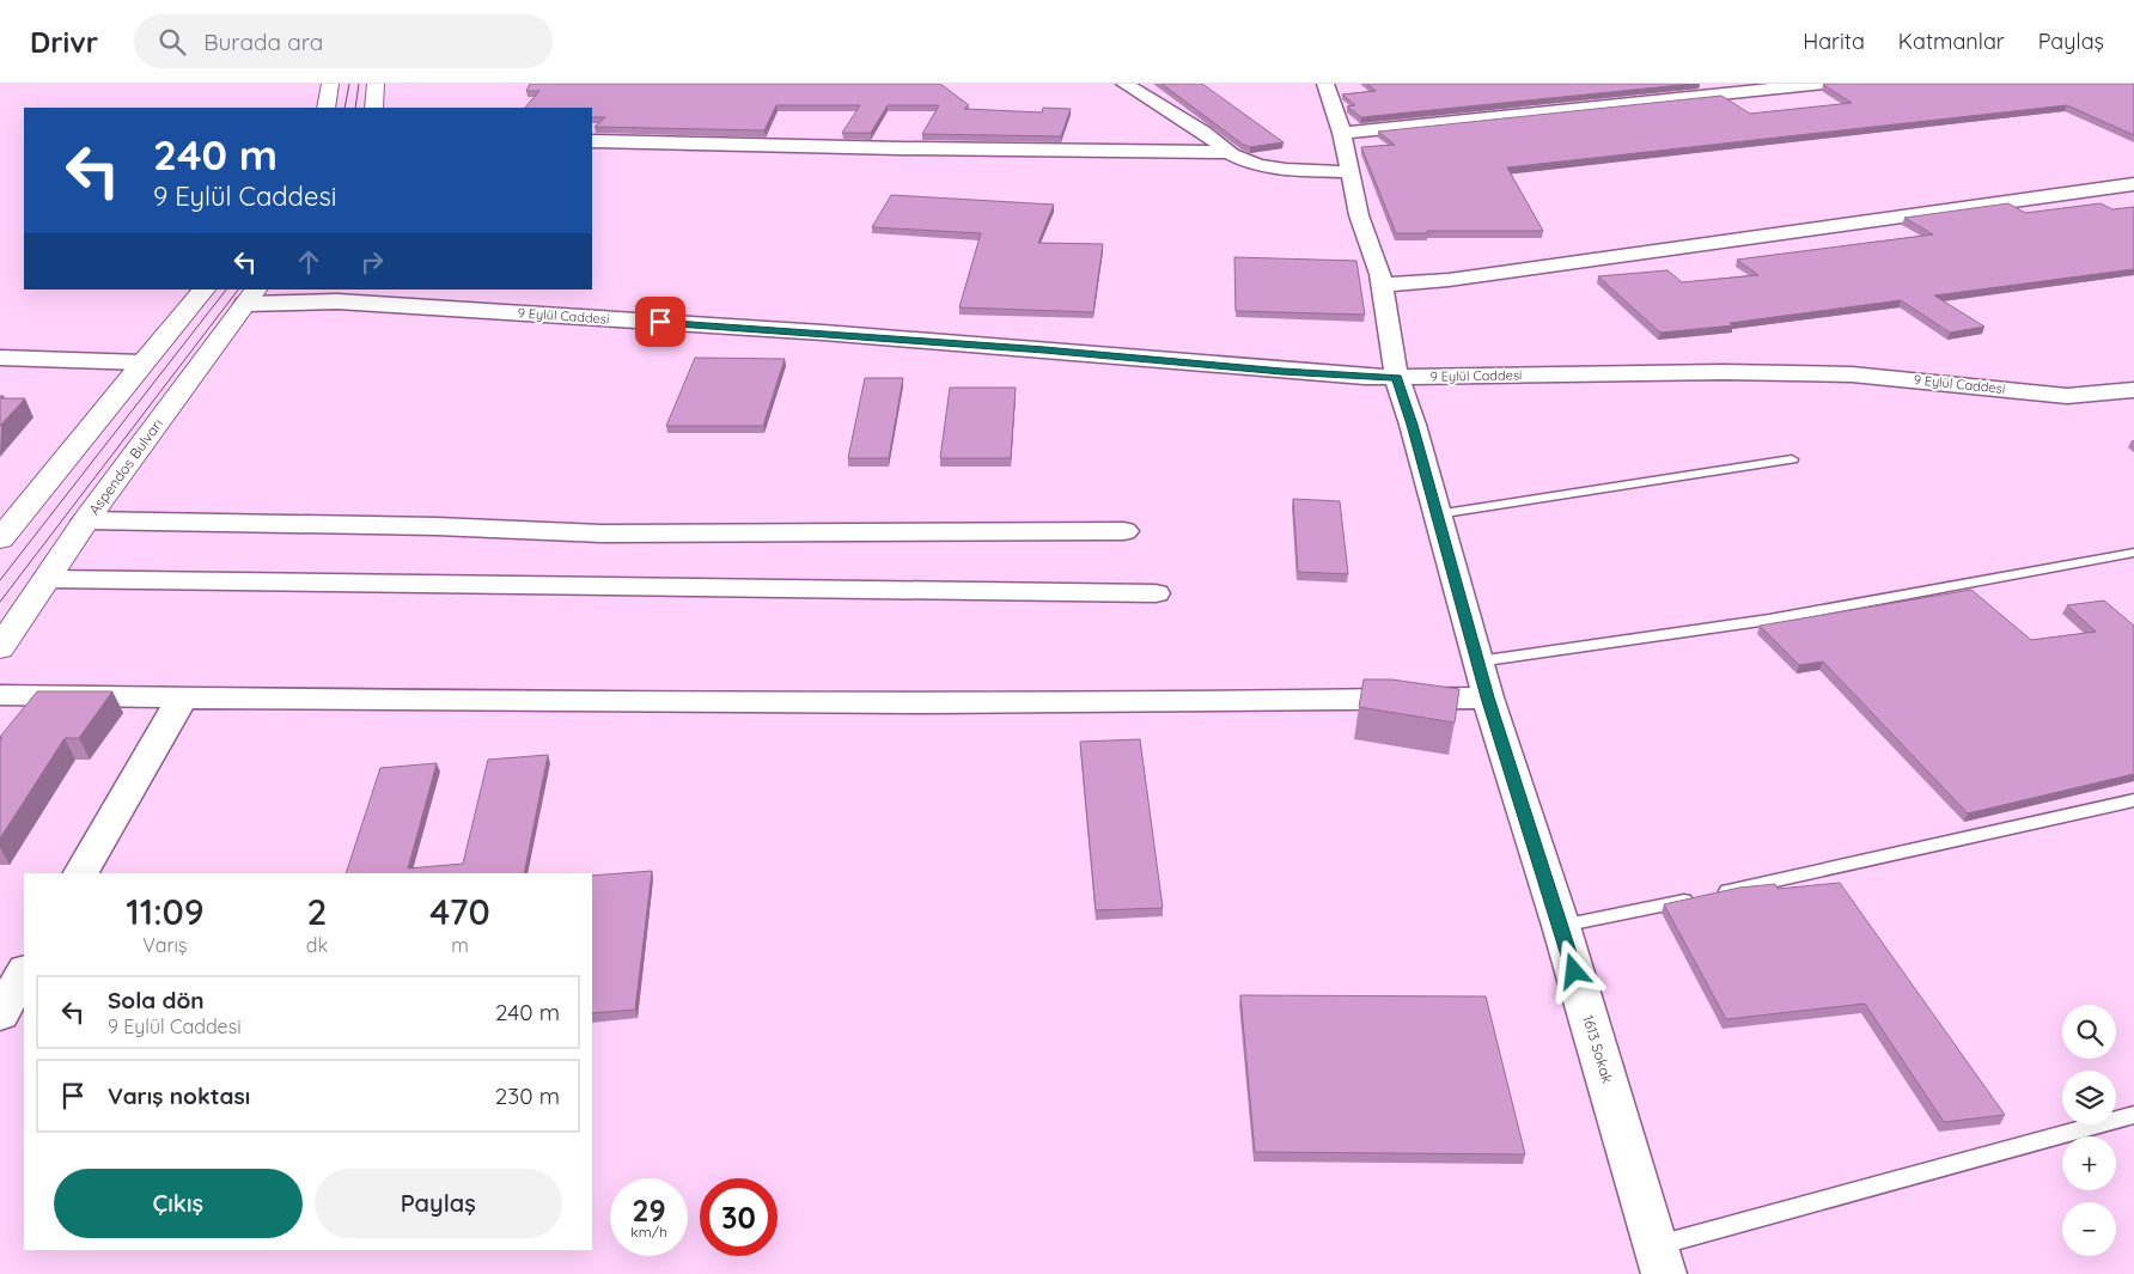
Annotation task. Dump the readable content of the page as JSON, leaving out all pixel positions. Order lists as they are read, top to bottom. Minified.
{"streets":{"main road":["Aspendos Bulvarı"],"street":["9 Eylül Caddesi","1613 Sokak"]},"crossings":[["9 Eylül Caddesi","Aspendos Bulvarı"],["9 Eylül Caddesi","1613 Sokak"]],"page":{"header":"Drivr","search":"Burada ara","nav":["Harita","Katmanlar","Paylaş"],"turn":["240 m","9 Eylül Caddesi"],"eta":["11:09","Varış","2","dk","470","m"],"list":[{"name":"Sola dön","note":"9 Eylül Caddesi","value":"240 m"},{"name":"Varış noktası","value":"230 m"}],"map_buttons":["+","−"],"buttons":["Çıkış","Paylaş"],"speed":"29 km/h","limit":"30"}}
